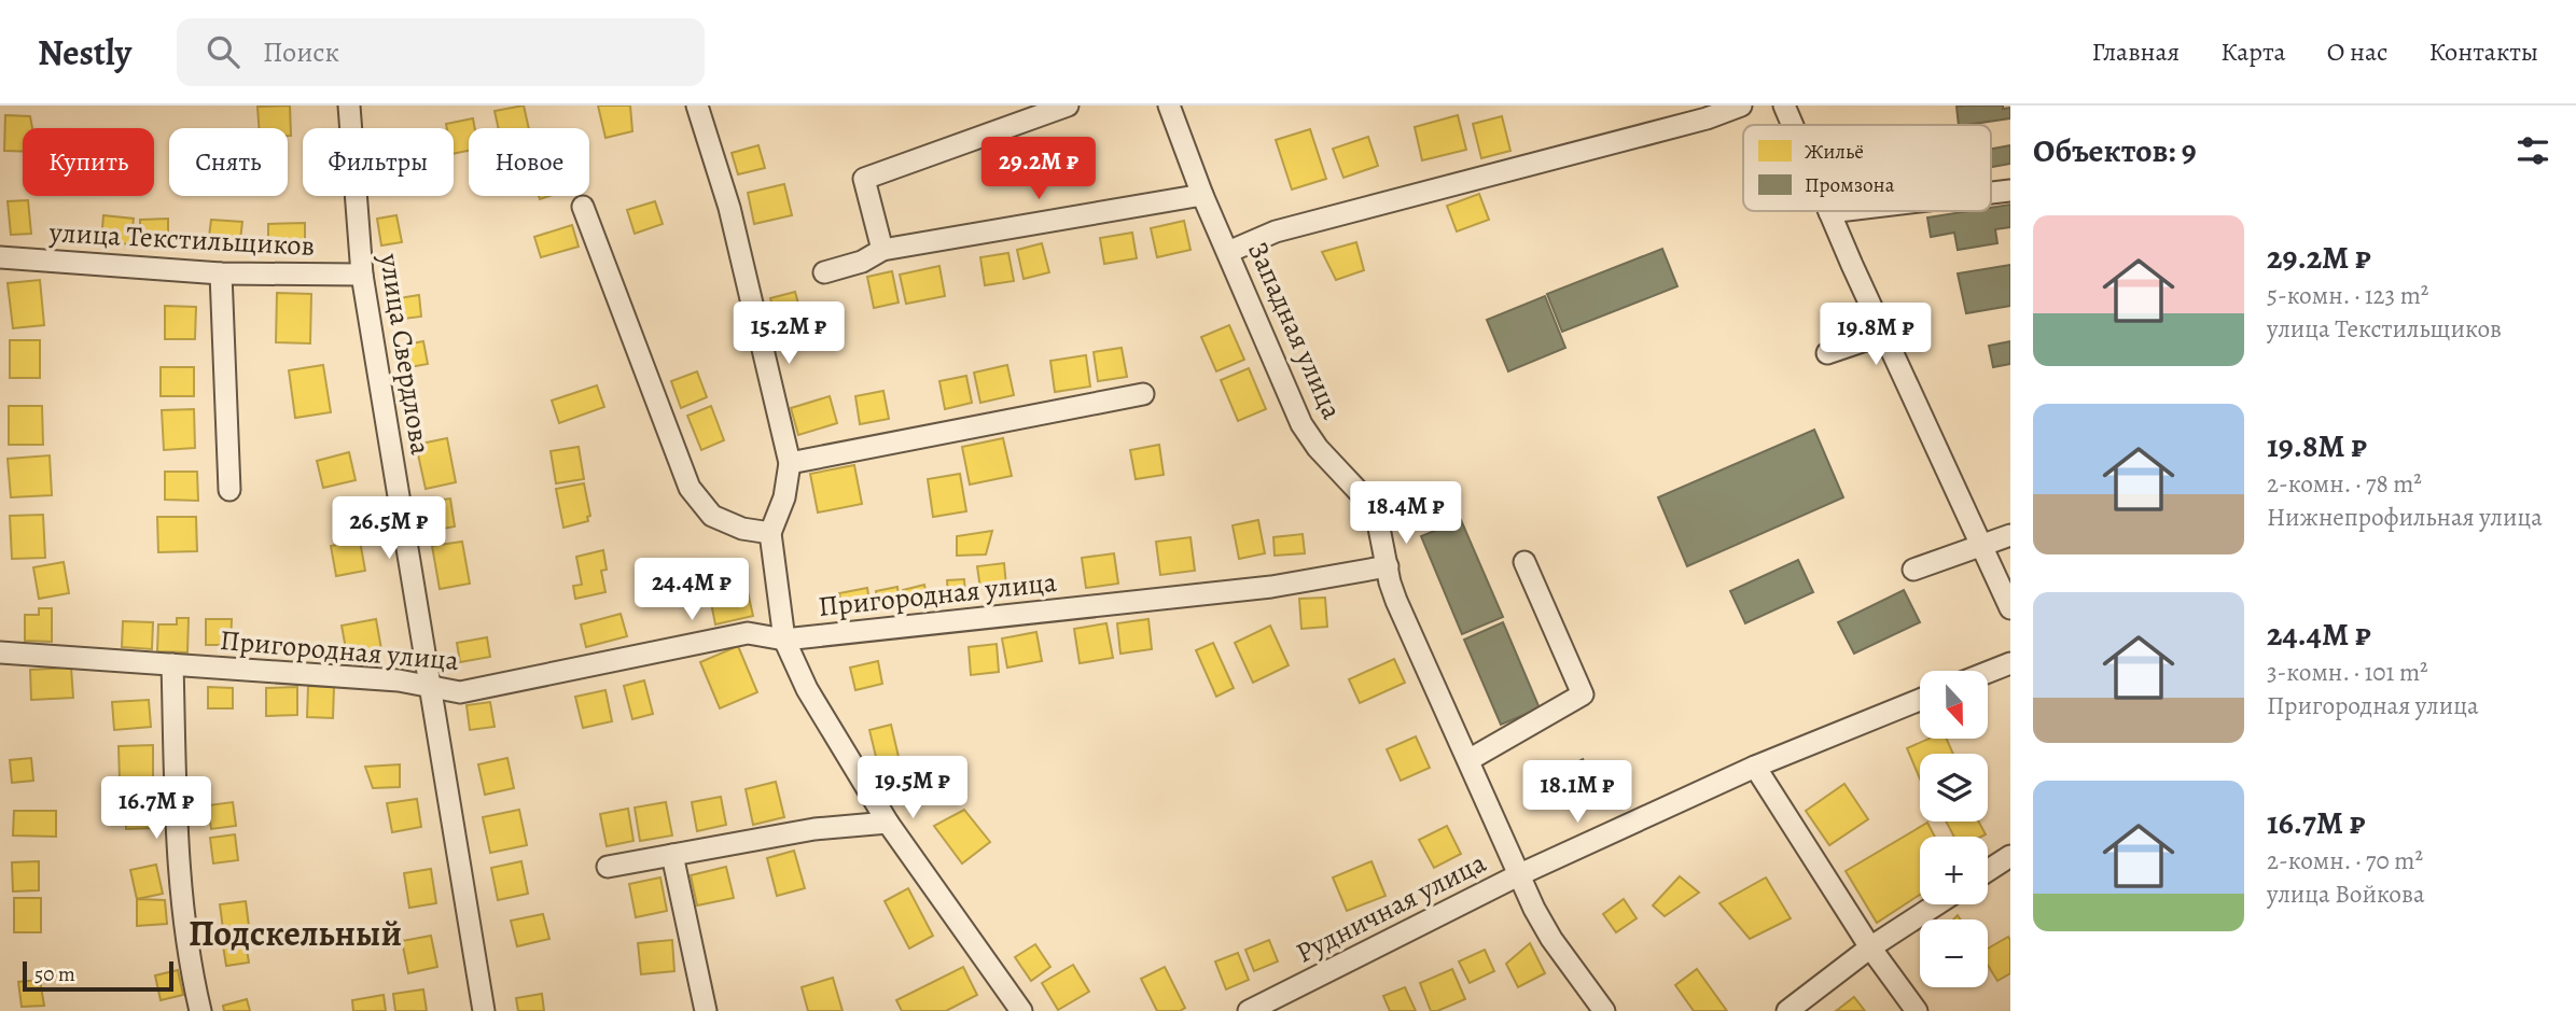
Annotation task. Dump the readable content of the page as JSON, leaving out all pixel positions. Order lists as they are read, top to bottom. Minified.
{"streets":{"street":["улица Текстильщиков","Западная улица","улица Свердлова","Пригородная улица","Рудничная улица"]},"crossings":[["улица Текстильщиков","улица Свердлова"],["Западная улица","Пригородная улица"],["Западная улица","Рудничная улица"],["улица Свердлова","Пригородная улица"]],"districts":["Подскельный"],"legend":["Жильё","Промзона"],"scale_bar":"50 m","north":"bottom","page":{"header":"Nestly","search":"Поиск","nav":["Главная","Карта","О нас","Контакты"],"heading":"Объектов: 9","chip":["Купить","Снять","Фильтры","Новое"],"price":["29.2M ₽","15.2M ₽","19.8M ₽","18.4M ₽","26.5M ₽","24.4M ₽","19.5M ₽","18.1M ₽","16.7M ₽"],"list":[{"name":"29.2M ₽","note":"5-комн. · 123 m² · улица Текстильщиков"},{"name":"19.8M ₽","note":"2-комн. · 78 m² · Нижнепрофильная улица"},{"name":"24.4M ₽","note":"3-комн. · 101 m² · Пригородная улица"},{"name":"16.7M ₽","note":"2-комн. · 70 m² · улица Войкова"}],"map_buttons":["+","−"],"scale":"50 m"}}
